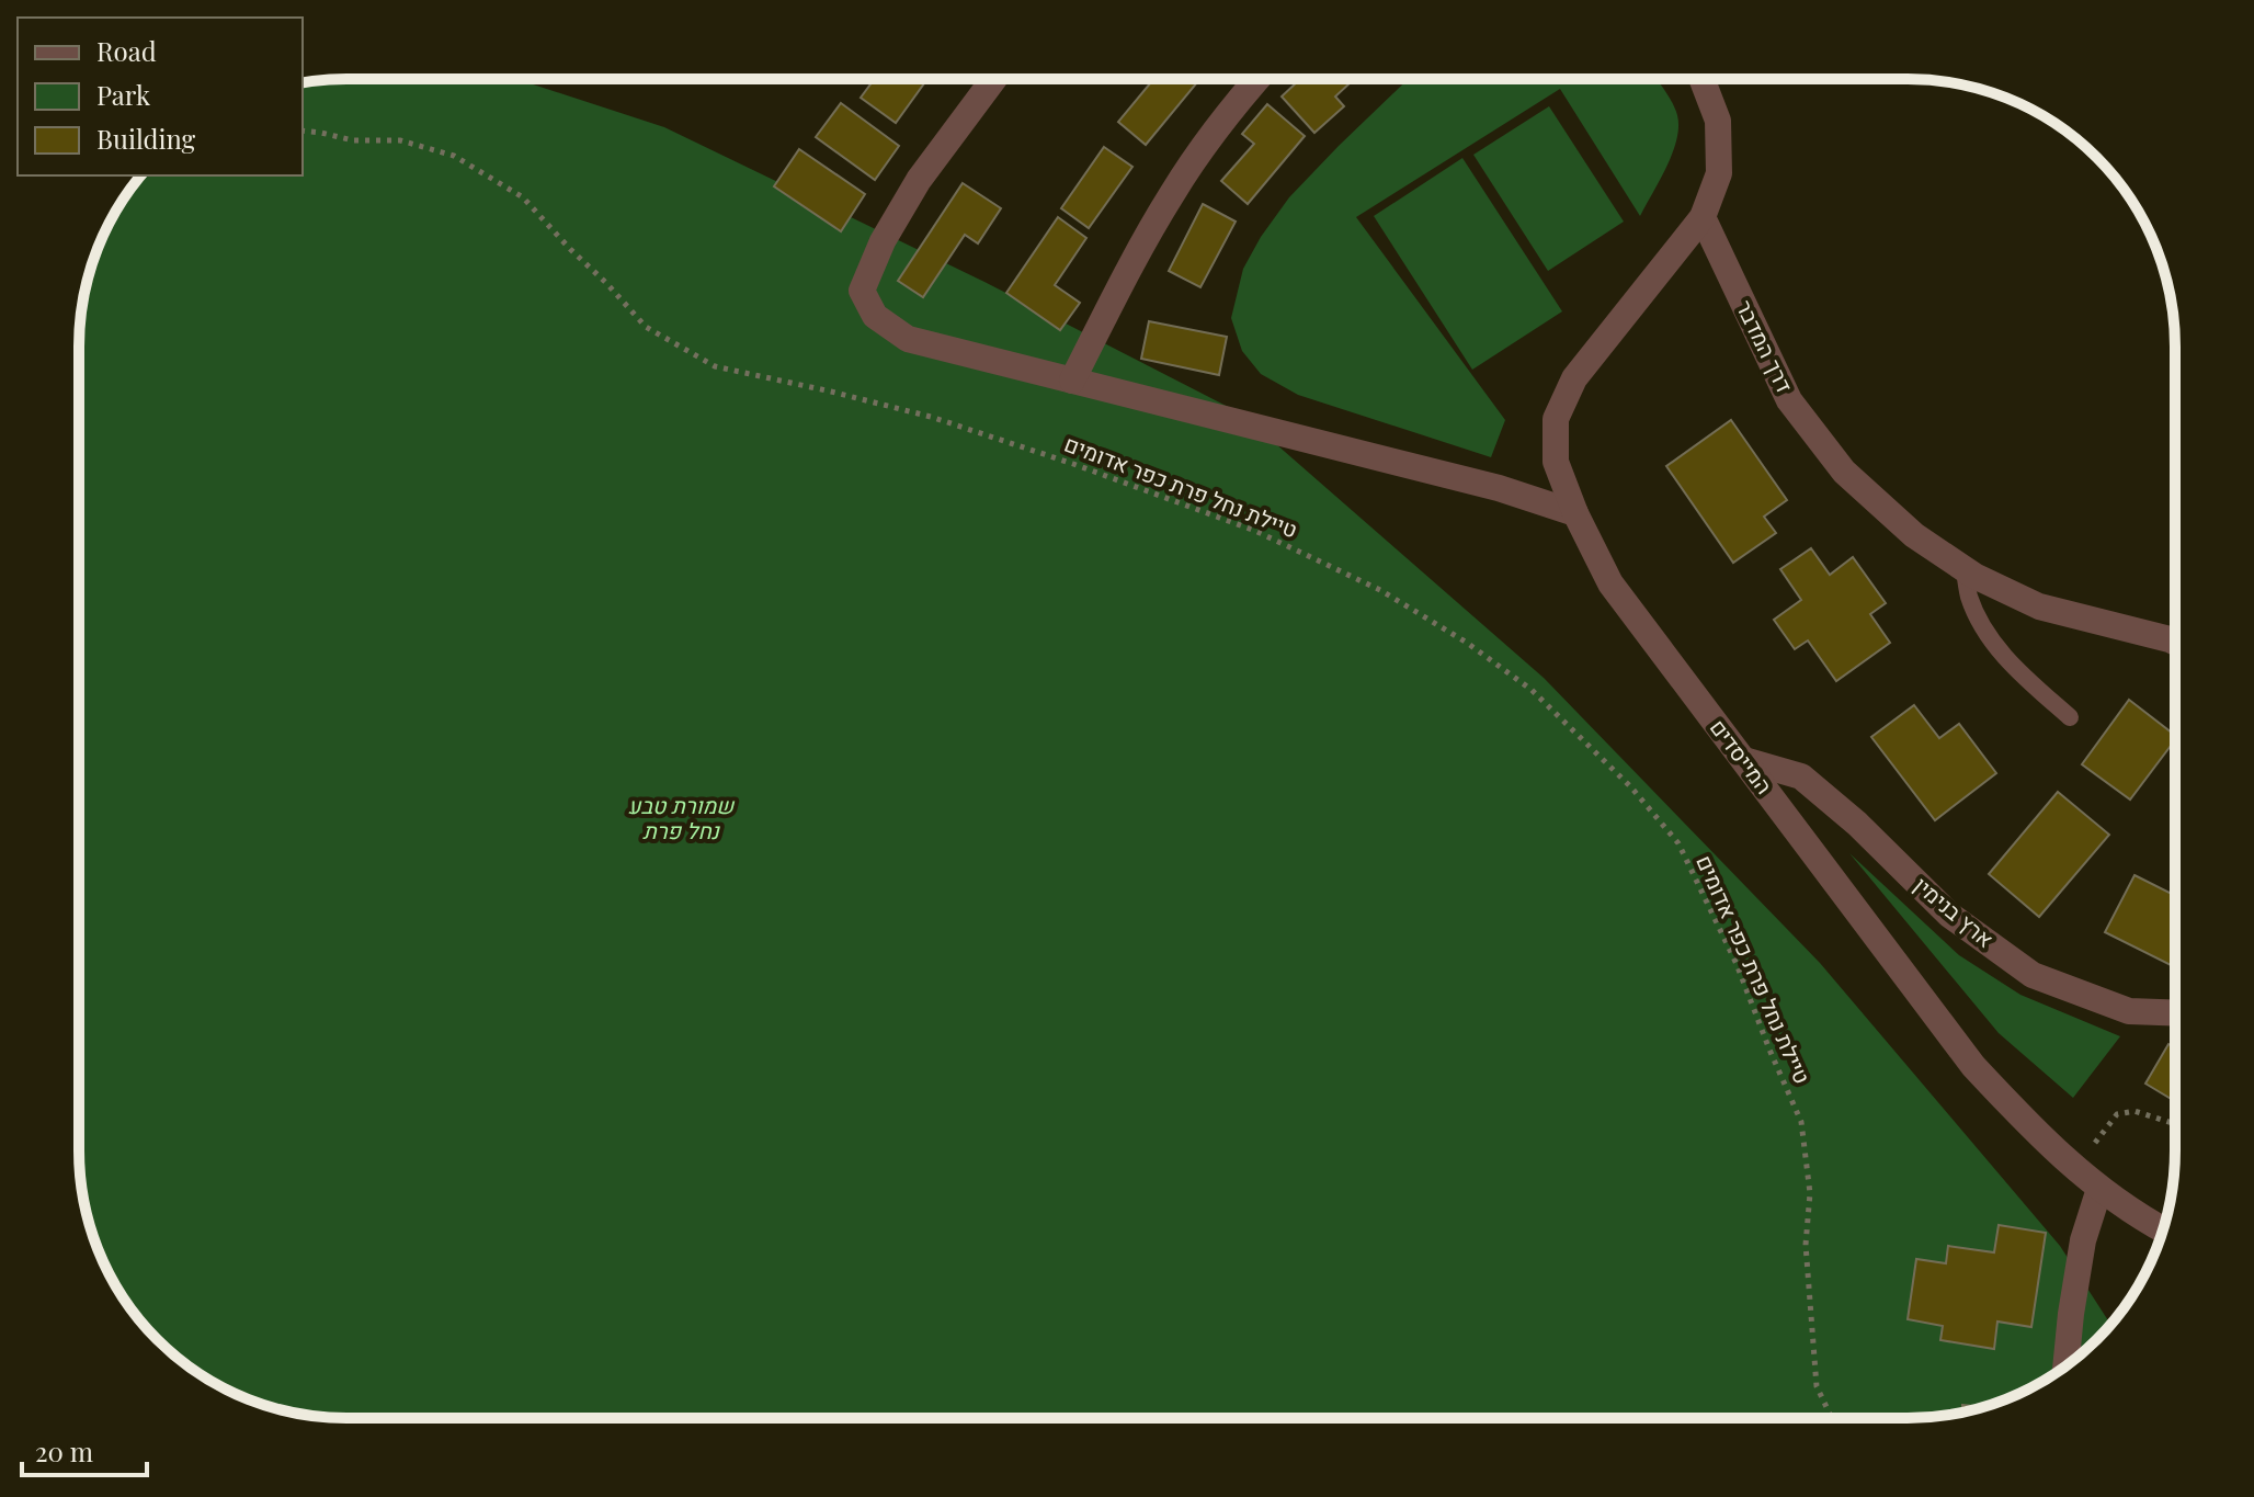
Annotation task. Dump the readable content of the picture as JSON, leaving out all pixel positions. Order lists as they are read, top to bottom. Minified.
{"streets":{"street":["דרך המדבר","המייסדים","ארץ בנימין"],"path":["טיילת נחל פרת כפר אדומים"]},"crossings":[["דרך המדבר","המייסדים"],["המייסדים","ארץ בנימין"]],"parks":["שמורת טבע נחל פרת"],"legend":["Road","Park","Building"],"scale_bar":"20 m"}
